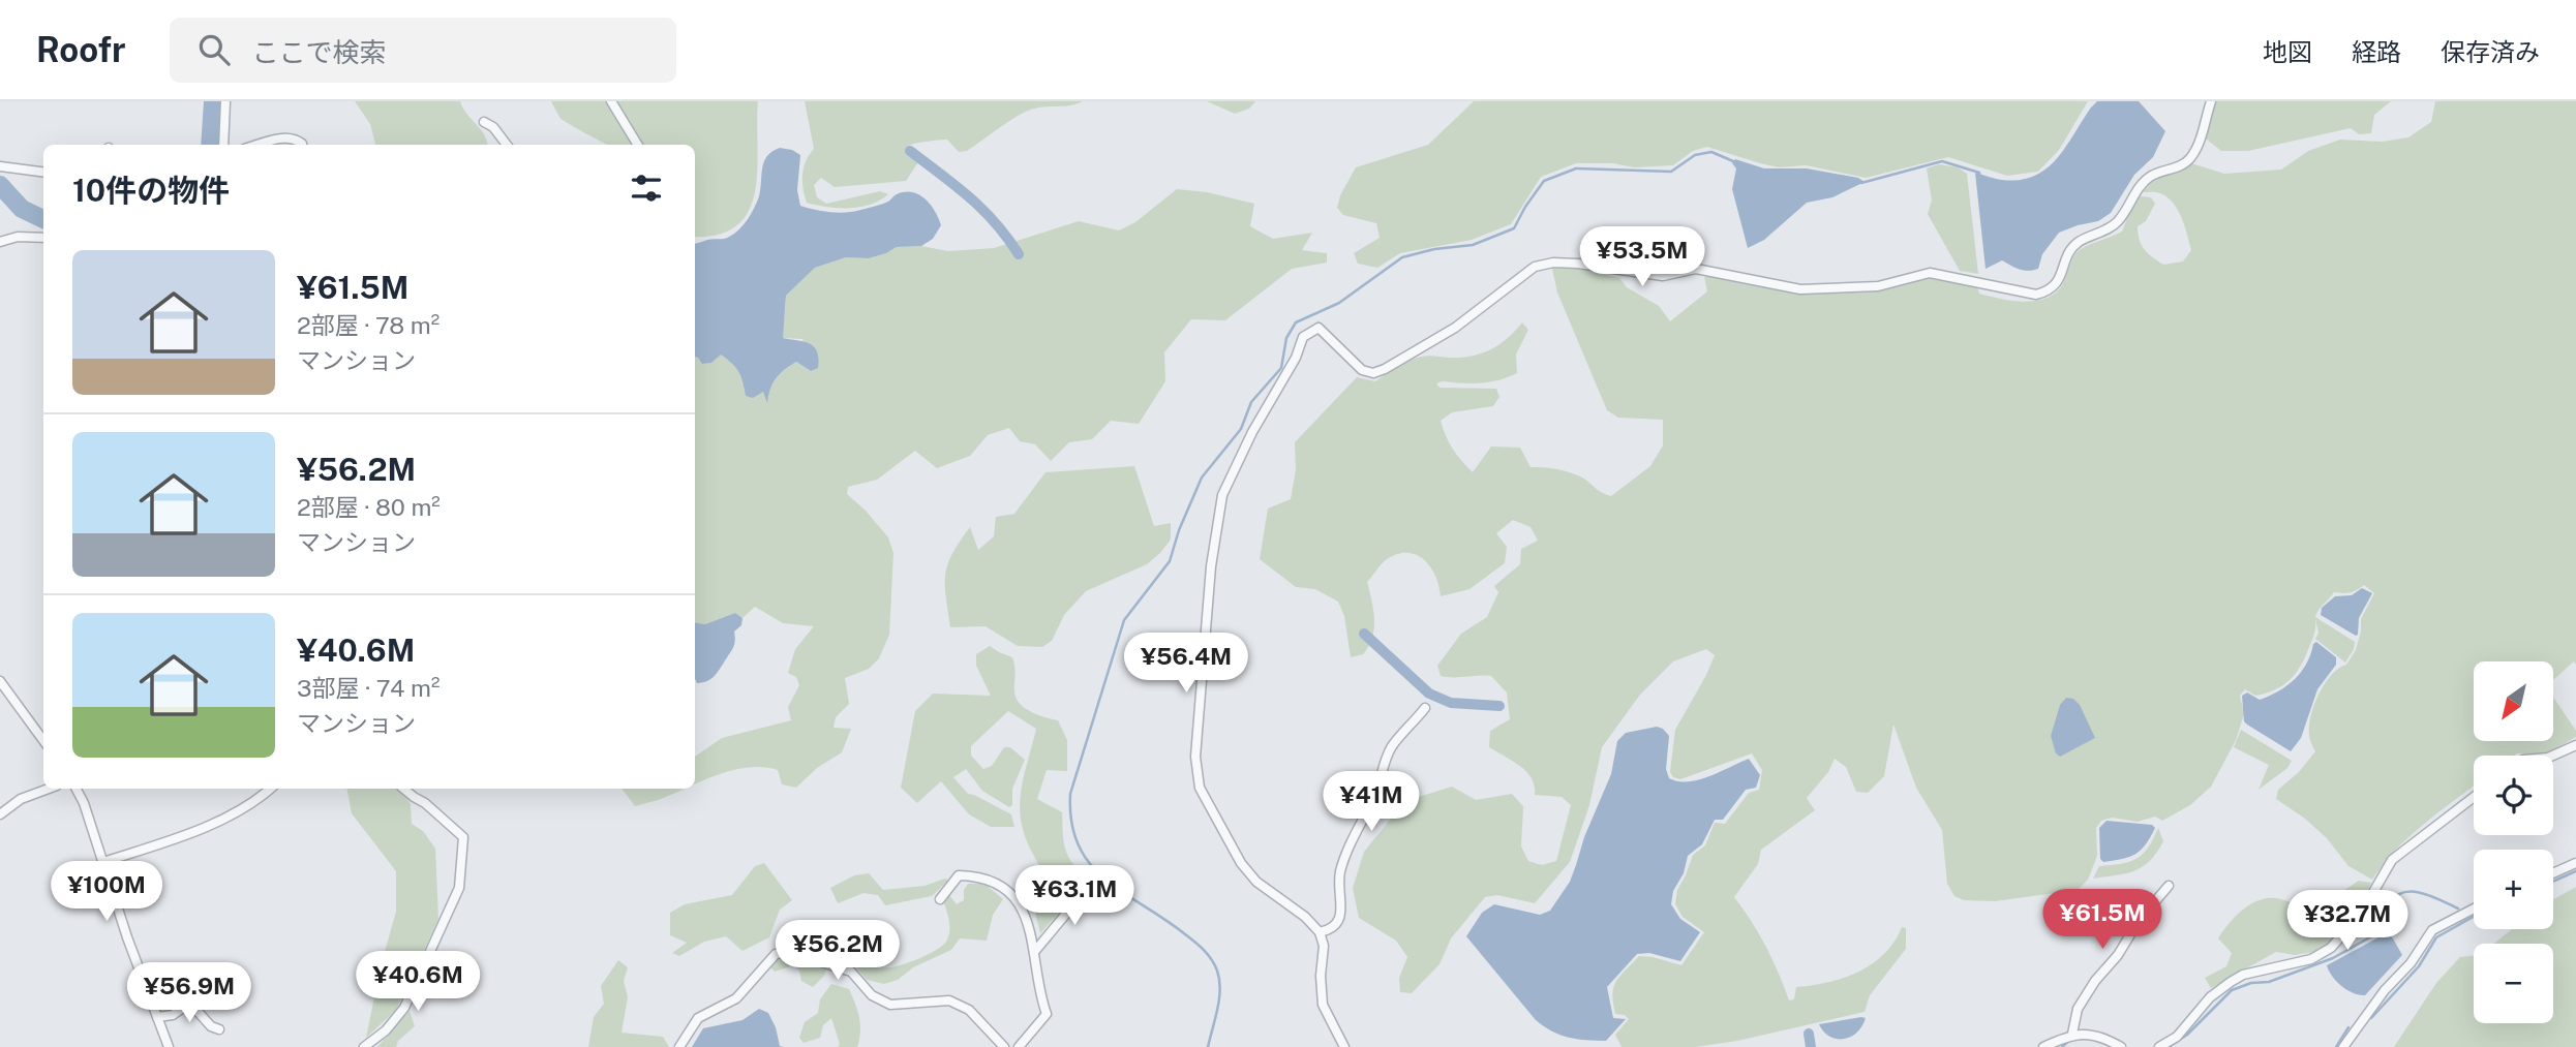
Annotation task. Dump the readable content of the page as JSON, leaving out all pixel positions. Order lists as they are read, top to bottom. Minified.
{"north":"bottom left","page":{"header":"Roofr","search":"ここで検索","nav":["地図","経路","保存済み"],"heading":"10件の物件","price":["¥53.5M","¥56.4M","¥41M","¥100M","¥63.1M","¥61.5M","¥32.7M","¥56.2M","¥40.6M","¥56.9M"],"list":[{"name":"¥61.5M","note":"2部屋 · 78 m² · マンション"},{"name":"¥56.2M","note":"2部屋 · 80 m² · マンション"},{"name":"¥40.6M","note":"3部屋 · 74 m² · マンション"}],"map_buttons":["+","−"]}}
